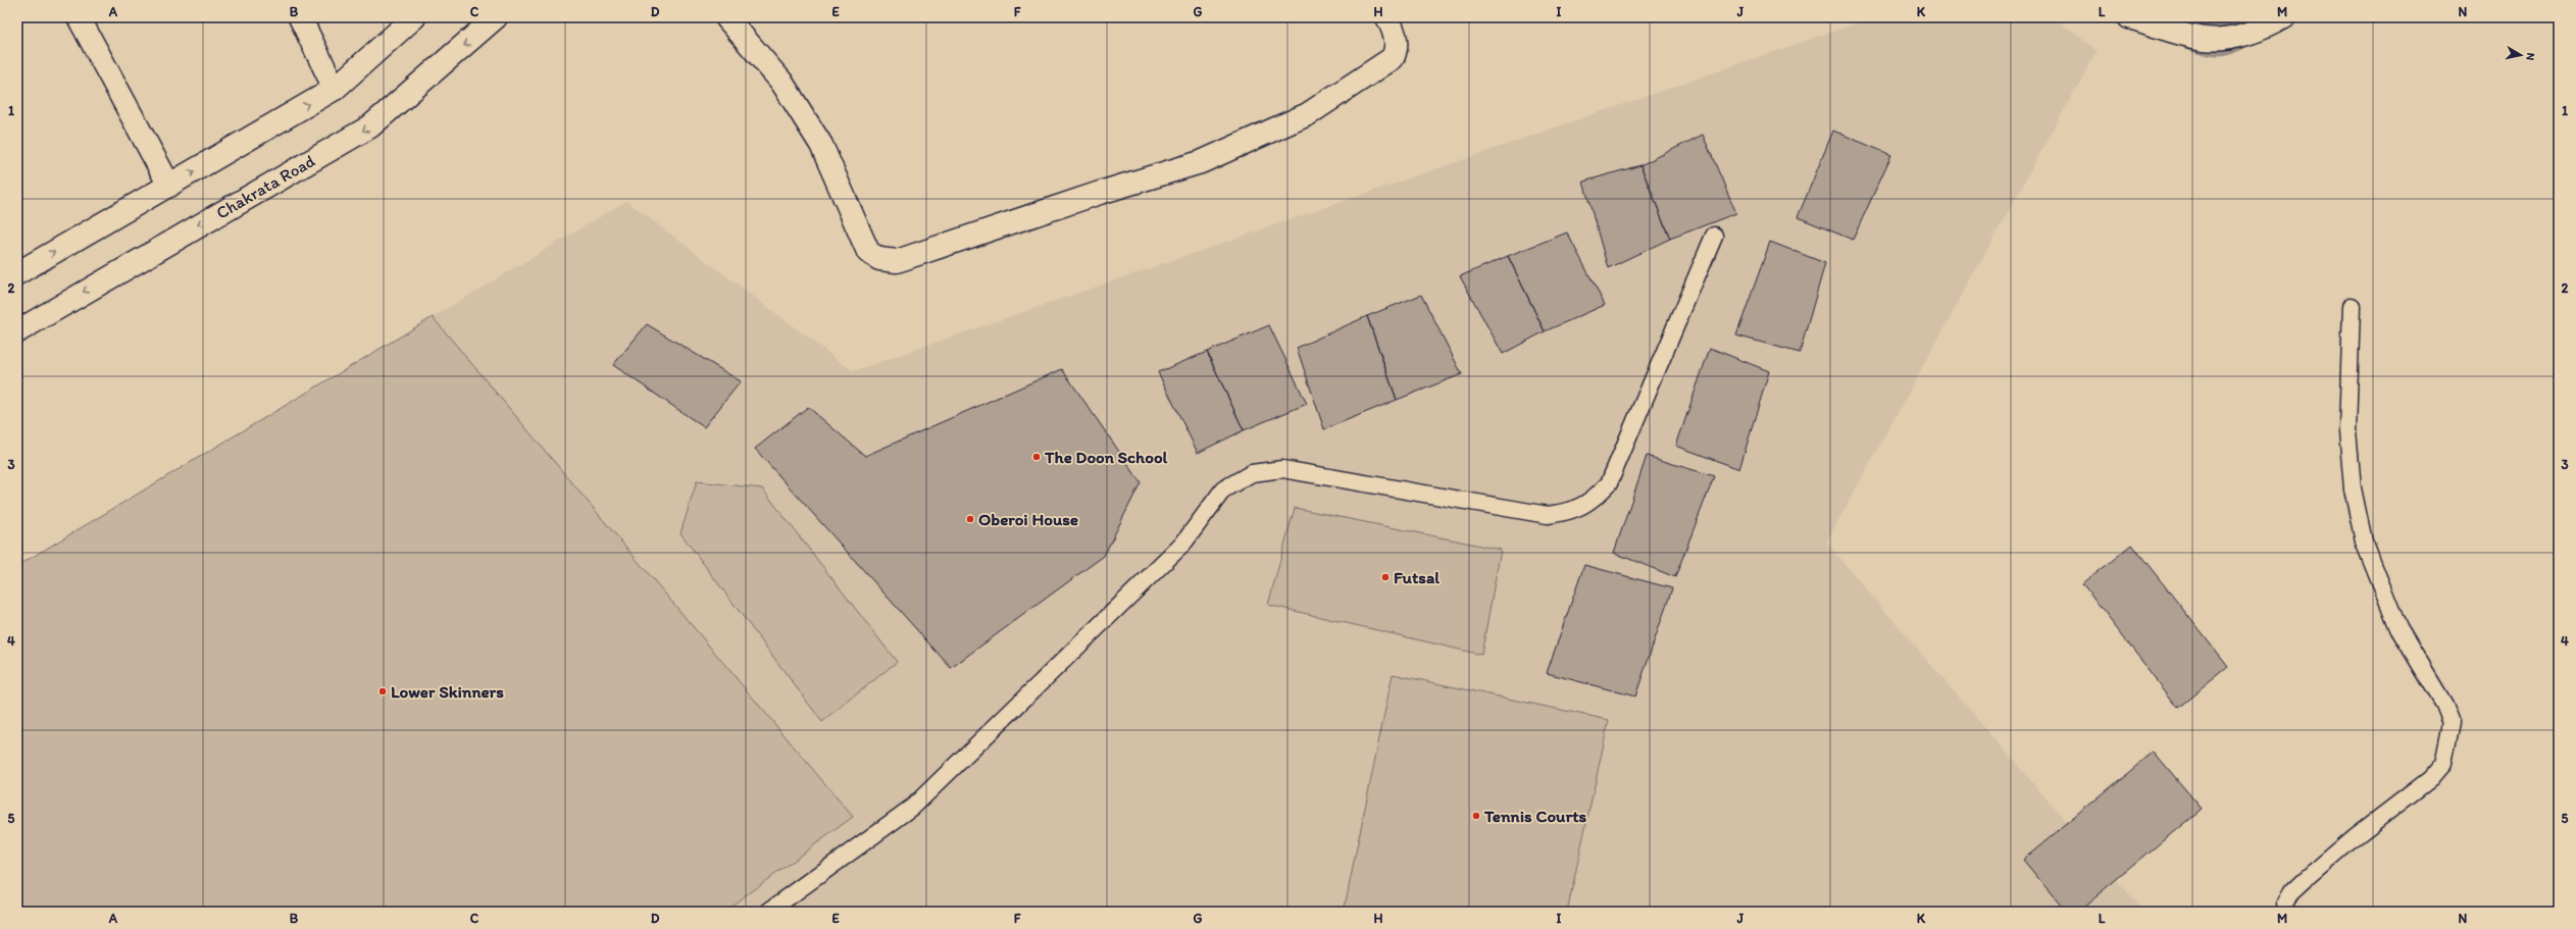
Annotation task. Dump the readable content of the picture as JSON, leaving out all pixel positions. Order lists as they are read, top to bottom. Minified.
{"streets":{"street":["Chakrata Road"]},"places":["The Doon School","Oberoi House","Futsal","Lower Skinners","Tennis Courts"],"north":"right","grid":{"columns":["A","B","C","D","E","F","G","H","I","J","K","L","M","N"],"rows":["1","2","3","4","5"]}}
